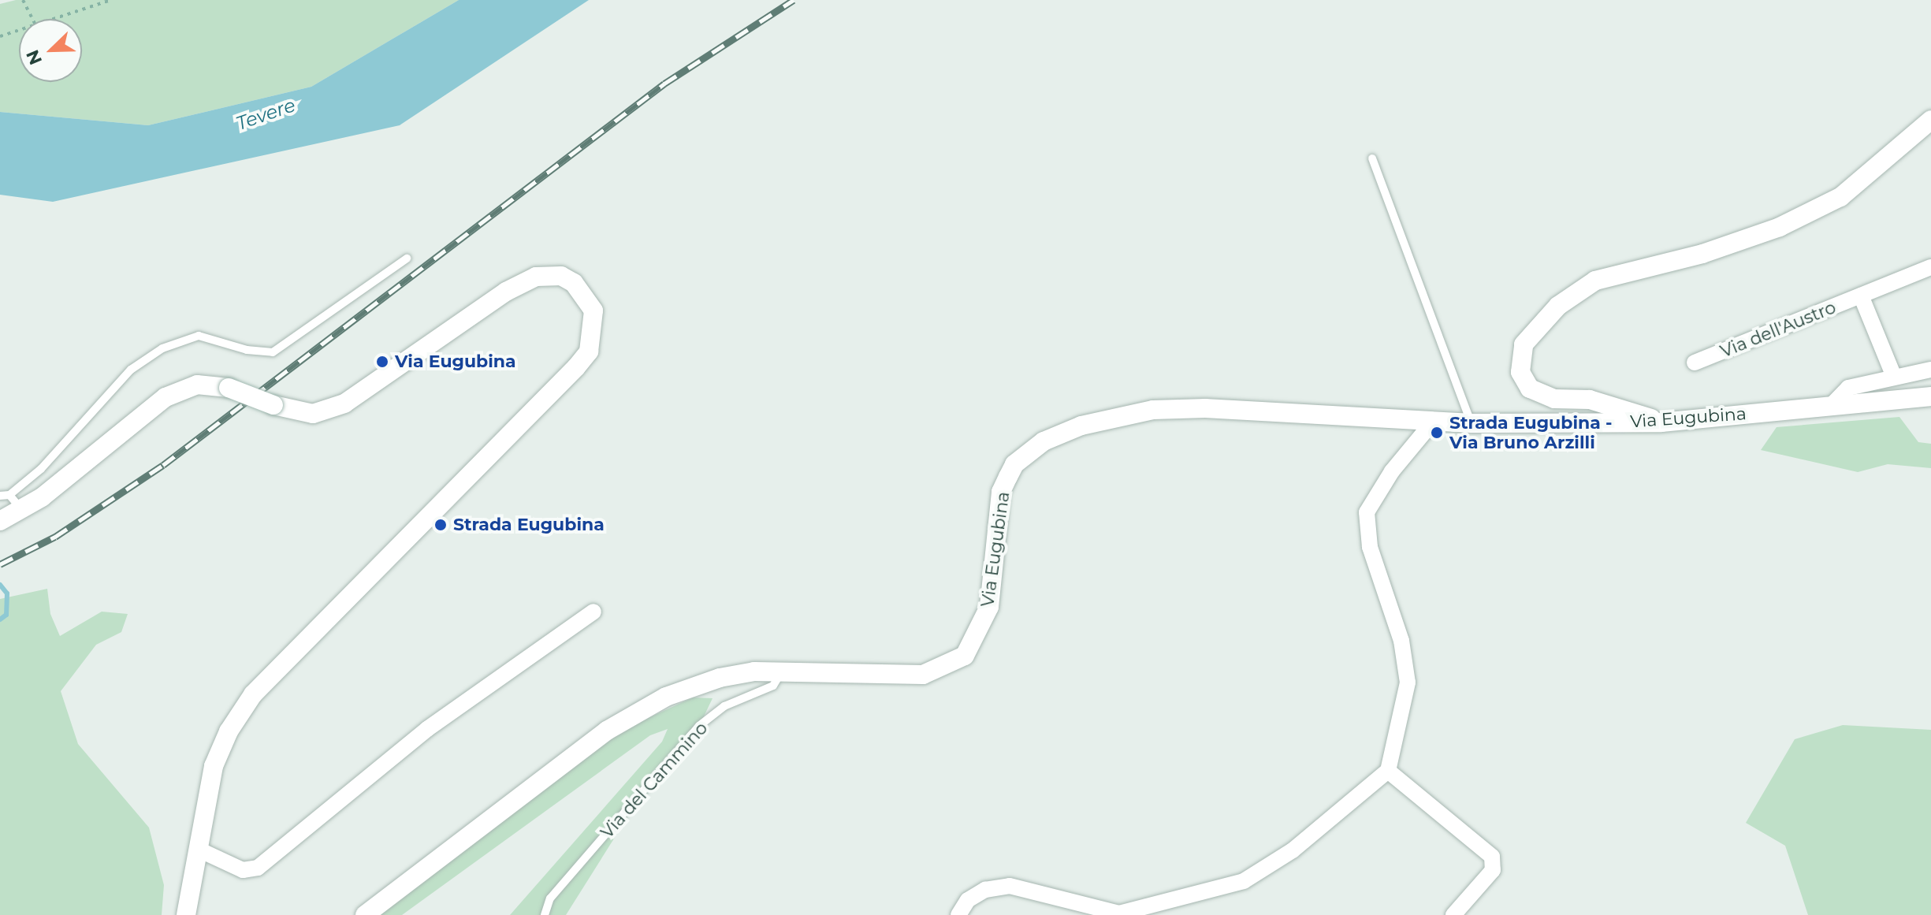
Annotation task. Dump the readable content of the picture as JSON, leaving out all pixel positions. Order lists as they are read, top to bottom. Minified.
{"streets":{"street":["Via dell'Austro","Via Eugubina"],"lane":["Via del Cammino"]},"crossings":[["Via Eugubina","Via del Cammino"]],"water":["Tevere"],"places":["Via Eugubina","Strada Eugubina - Via Bruno Arzilli","Strada Eugubina"],"north":"bottom left"}
